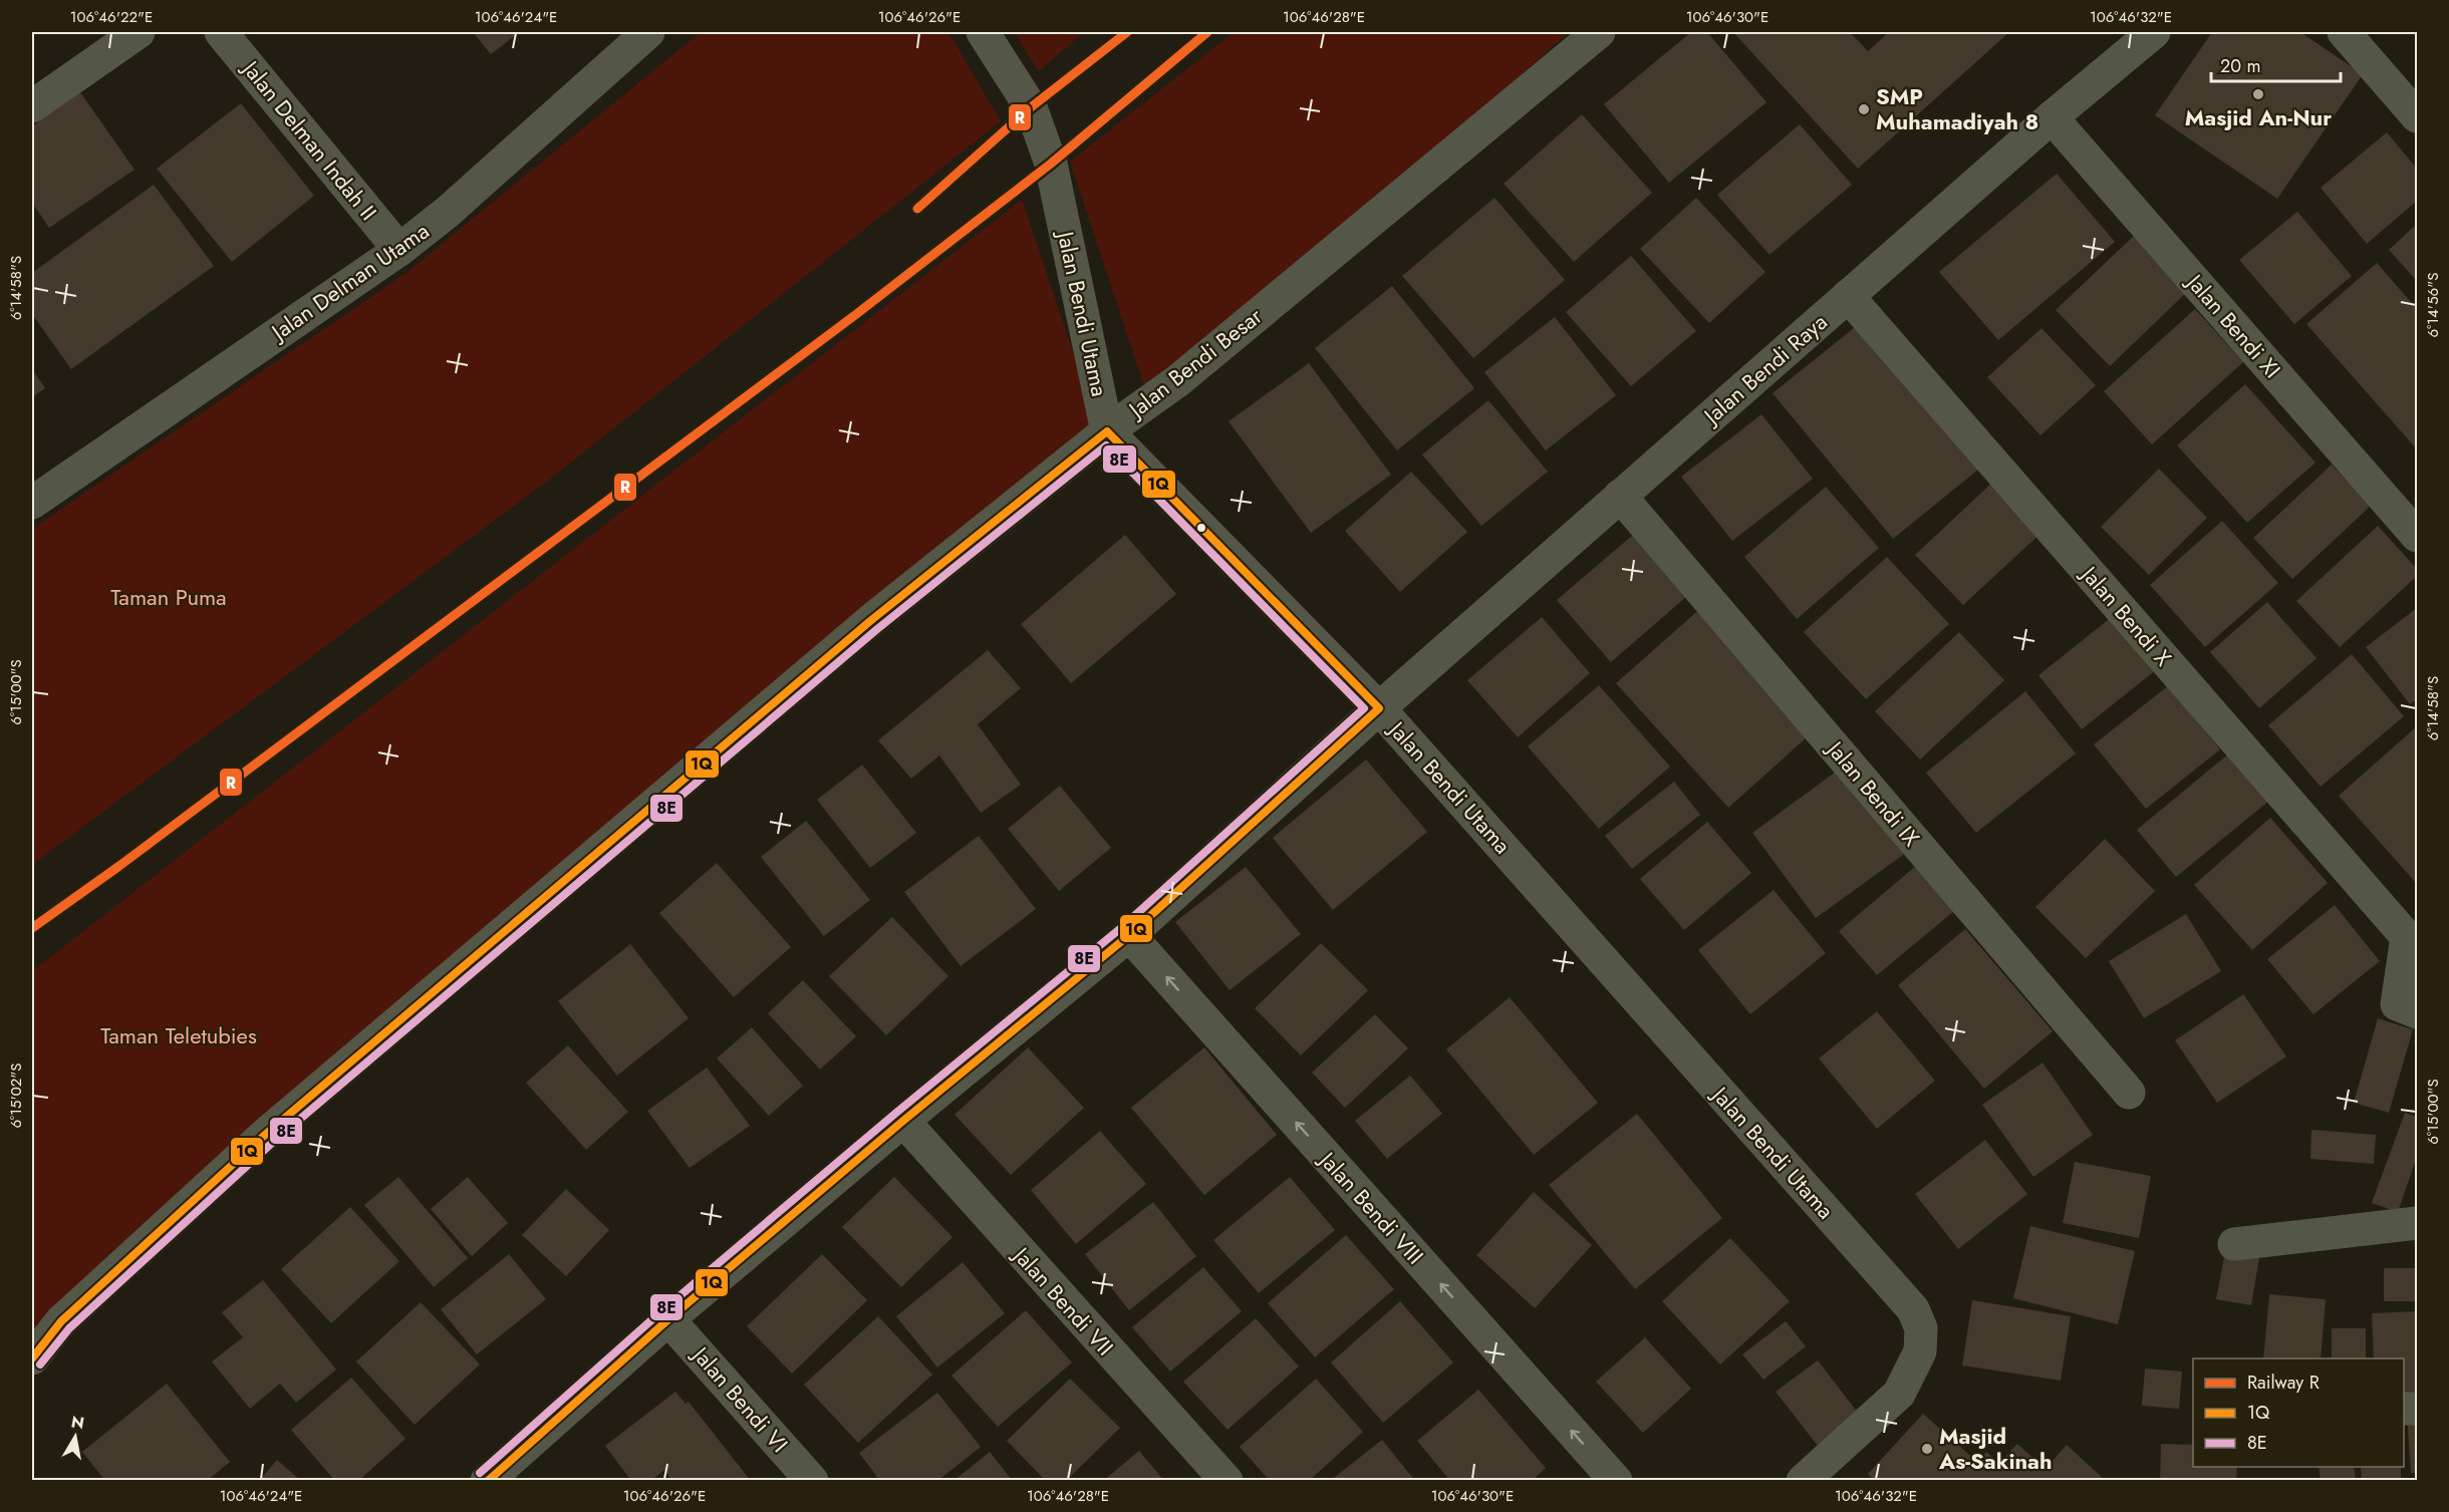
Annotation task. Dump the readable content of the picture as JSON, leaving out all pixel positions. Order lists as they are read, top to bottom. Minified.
{"streets":{"street":["Jalan Delman Indah II","Jalan Delman Utama","Jalan Bendi Utama","Jalan Bendi XI","Jalan Bendi Besar","Jalan Bendi Raya","Jalan Bendi X","Jalan Bendi IX","Jalan Bendi VIII","Jalan Bendi VII","Jalan Bendi VI"]},"crossings":[["Jalan Delman Indah II","Jalan Delman Utama"],["Jalan Bendi Utama","Jalan Bendi Besar"],["Jalan Bendi Utama","Jalan Bendi Raya"],["Jalan Bendi XI","Jalan Bendi Raya"],["Jalan Bendi Raya","Jalan Bendi X"],["Jalan Bendi Raya","Jalan Bendi IX"],["Jalan Bendi Raya","Jalan Bendi VIII"],["Jalan Bendi Raya","Jalan Bendi VII"],["Jalan Bendi Raya","Jalan Bendi VI"]],"one_way":["Jalan Bendi VIII"],"parks":["Taman Puma","Taman Teletubies"],"places":["Masjid An-Nur","SMP Muhamadiyah 8","Masjid As-Sakinah"],"lines":["rail line R","transit line 1Q","transit line 8E"],"legend":["Railway R","1Q","8E"],"scale_bar":"20 m","north":"top","coordinates":["106°46'22\"E","106°46'24\"E","106°46'26\"E","106°46'28\"E","106°46'30\"E","106°46'32\"E","6°14'58\"S","6°14'56\"S","6°15'00\"S","6°15'02\"S"]}
